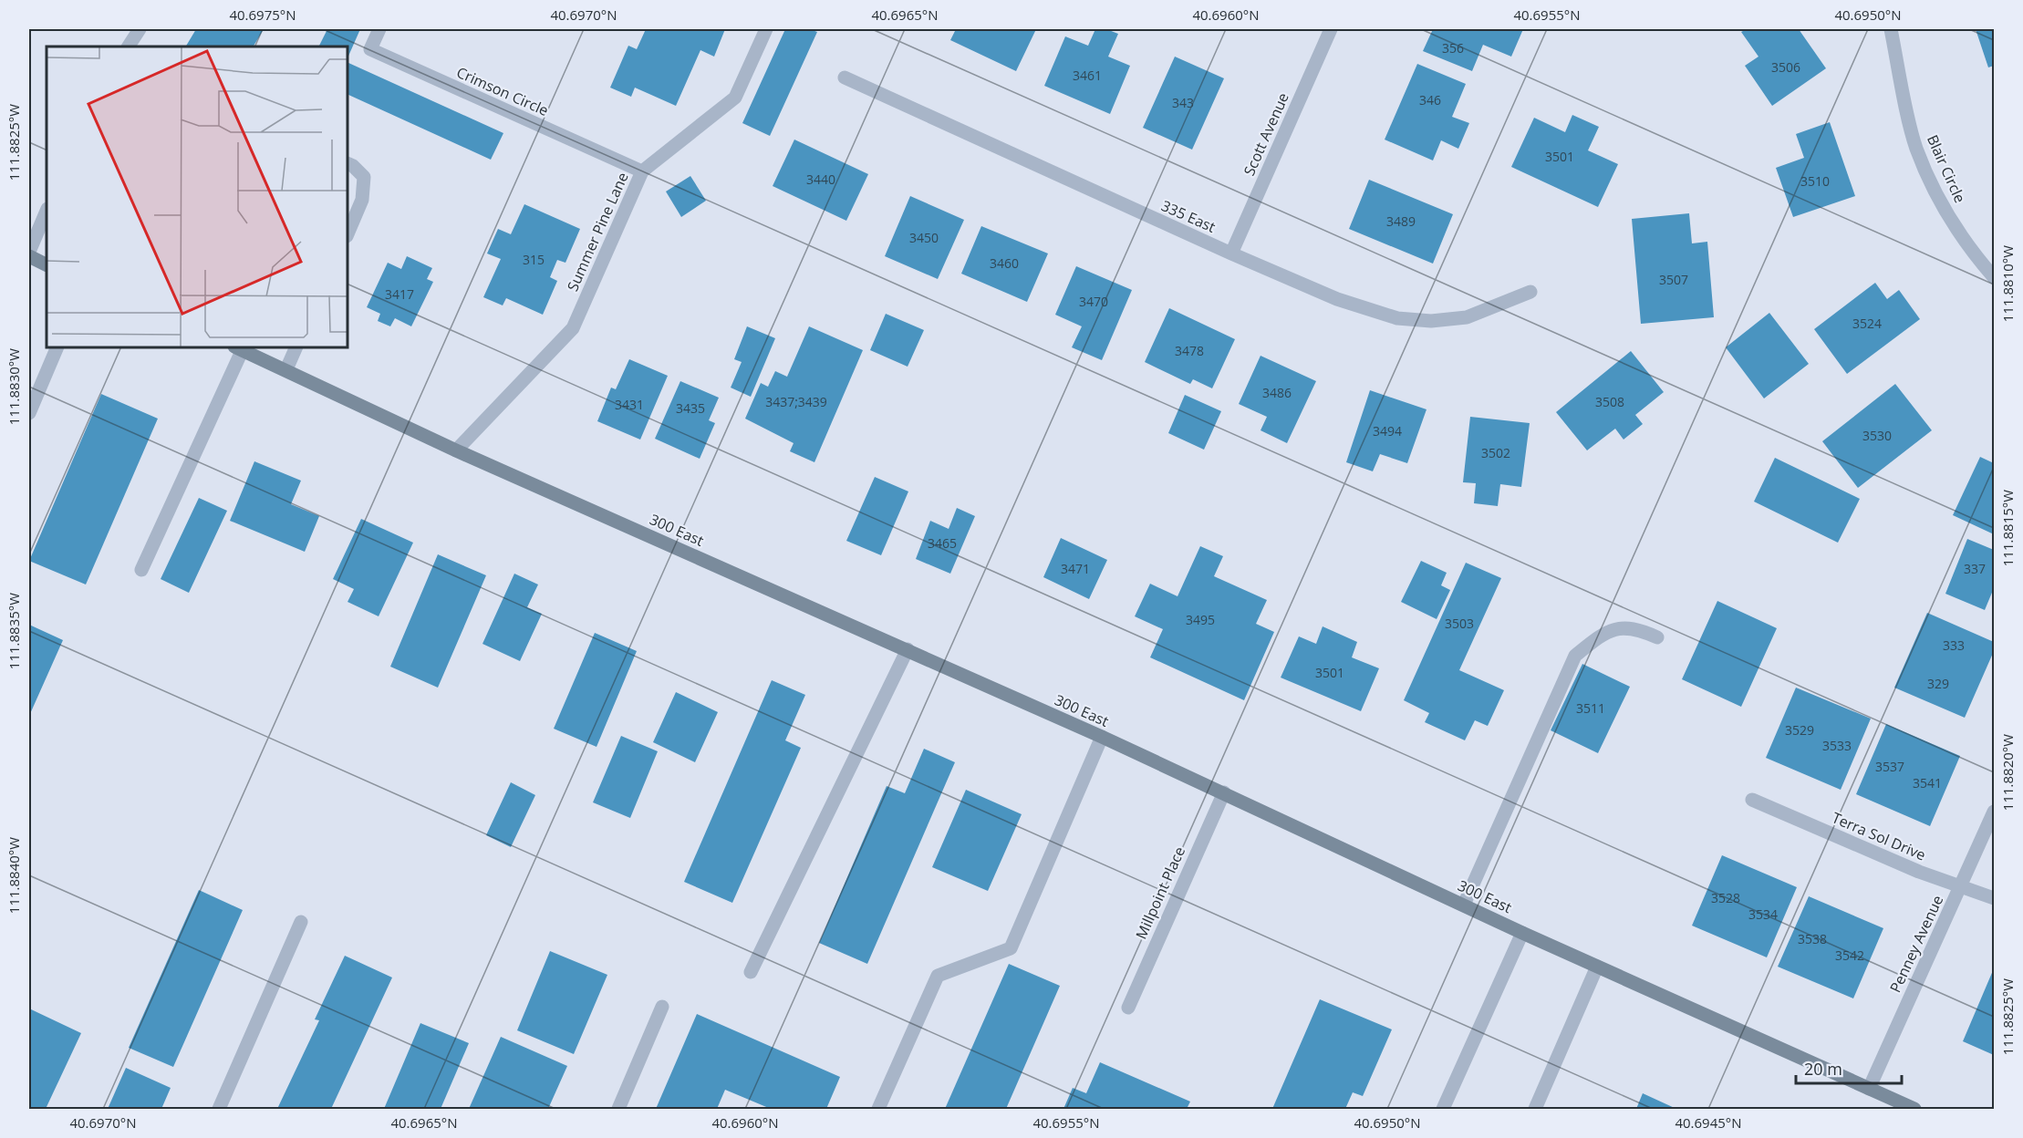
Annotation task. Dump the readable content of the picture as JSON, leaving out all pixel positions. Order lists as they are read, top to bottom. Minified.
{"streets":{"street":["Crimson Circle","Scott Avenue","Blair Circle","335 East","Summer Pine Lane","300 East","Terra Sol Drive","Millpoint Place","Penney Avenue"]},"crossings":[["Crimson Circle","Summer Pine Lane"],["Scott Avenue","335 East"],["Summer Pine Lane","300 East"],["300 East","Millpoint Place"],["300 East","Penney Avenue"],["Terra Sol Drive","Penney Avenue"]],"house_numbers":["356","3506","3461","346","343","3501","3440","3510","3489","3450","315","3460","3507","3417","3470","3524","3478","3486","3437;3439","3508","3431","3435","3494","3530","3502","3465","3471","337","3495","3503","333","3501","329","3511","3529","3533","3537","3541","3528","3534","3538","3542"],"scale_bar":"20 m","coordinates":["40.6975°N","40.6970°N","40.6965°N","40.6960°N","40.6955°N","40.6950°N","111.8825°W","111.8810°W","111.8830°W","111.8815°W","111.8835°W","111.8820°W","111.8840°W","40.6945°N"]}
